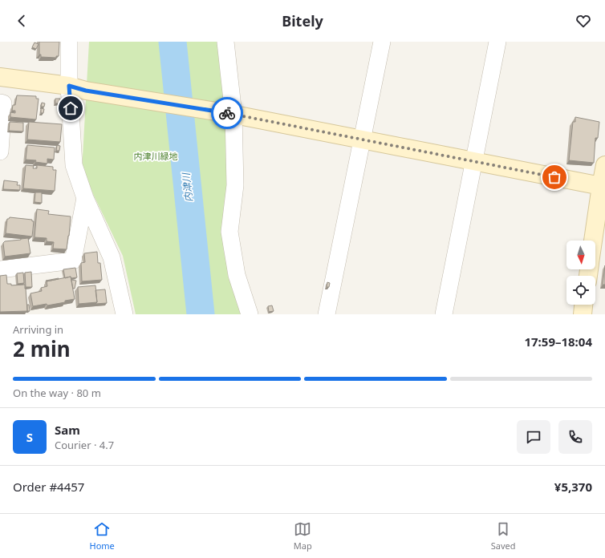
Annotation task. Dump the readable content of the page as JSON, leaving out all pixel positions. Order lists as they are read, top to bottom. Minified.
{"water":["内津川"],"parks":["内津川緑地"],"north":"bottom","page":{"header":"Bitely","heading":["2 min","Arriving in","17:59–18:04"],"panel":["Sam","Courier · 4.7","Order #4457","¥5,370"],"bar":"On the way · 80 m","round":"S","tabs":["Home","Map","Saved"]}}
